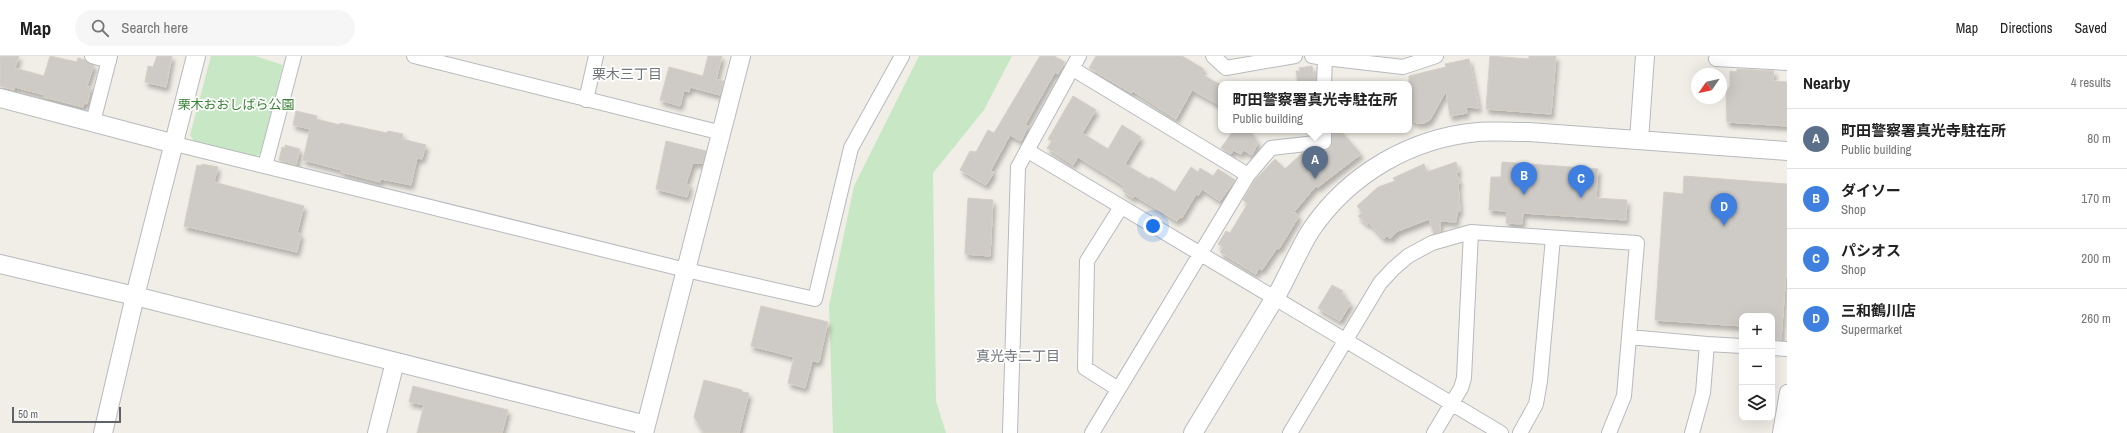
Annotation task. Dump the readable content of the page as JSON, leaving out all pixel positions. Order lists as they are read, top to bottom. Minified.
{"districts":["栗木三丁目","真光寺二丁目"],"parks":["栗木おおしばら公園"],"scale_bar":"50 m","north":"bottom left","page":{"header":"Map","search":"Search here","nav":["Map","Directions","Saved"],"heading":["Nearby","4 results"],"popup":["町田警察署真光寺駐在所","Public building"],"list":[{"mark":"A","name":"町田警察署真光寺駐在所","note":"Public building","value":"80 m"},{"mark":"B","name":"ダイソー","note":"Shop","value":"170 m"},{"mark":"C","name":"パシオス","note":"Shop","value":"200 m"},{"mark":"D","name":"三和鶴川店","note":"Supermarket","value":"260 m"}],"pins":["A","B","C","D"],"map_buttons":["+","−"],"scale":"50 m"}}
